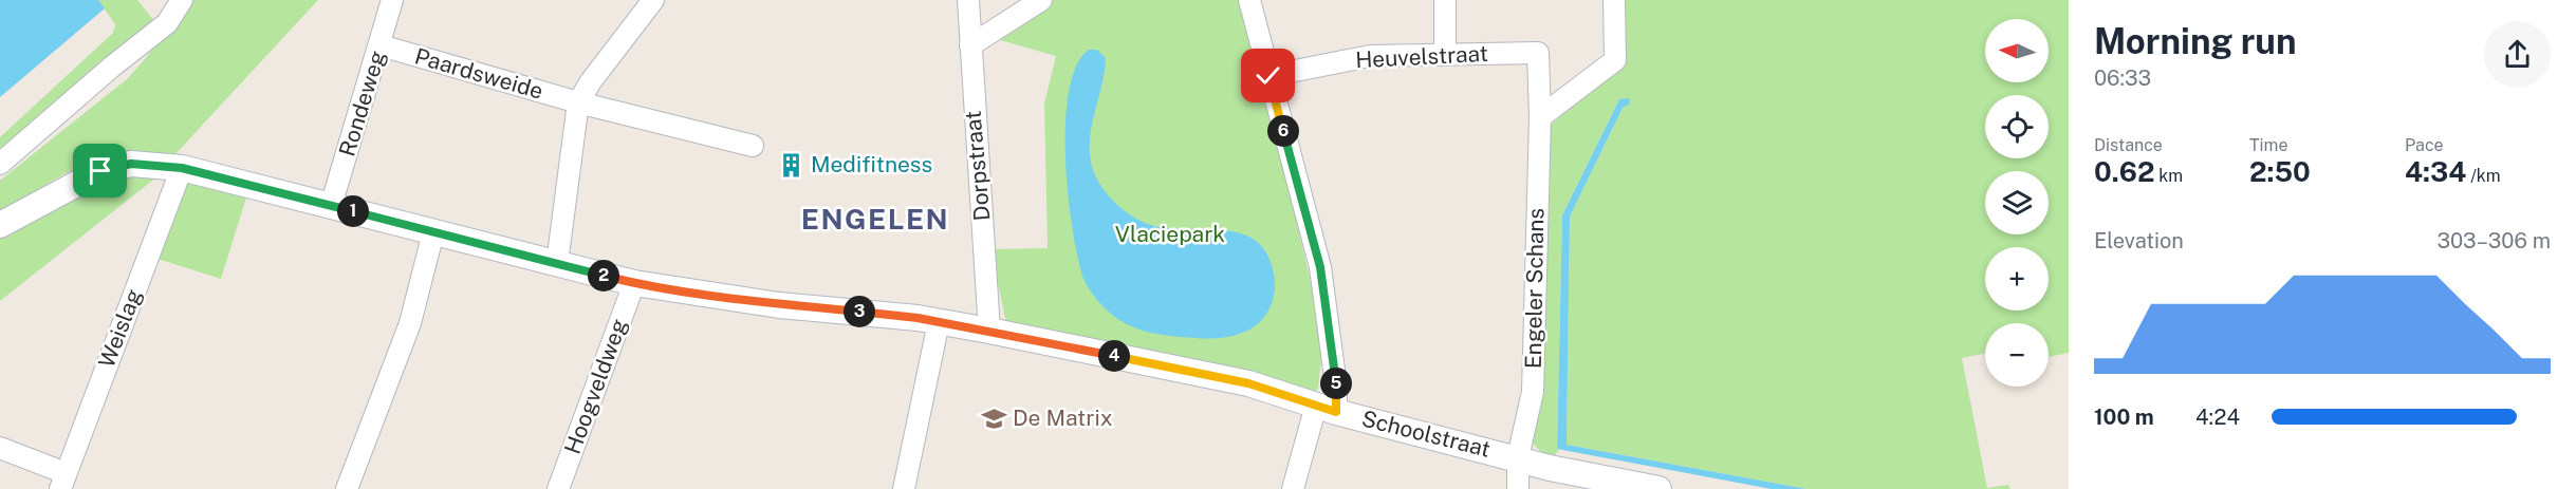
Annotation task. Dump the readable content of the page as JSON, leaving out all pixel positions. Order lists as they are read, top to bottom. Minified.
{"streets":{"street":["Heuvelstraat","Paardsweide","Rondeweg","Dorpstraat","Engeler Schans","Weislag","Hoogveldweg","Schoolstraat"]},"crossings":[["Heuvelstraat","Engeler Schans"],["Paardsweide","Rondeweg"],["Rondeweg","Schoolstraat"],["Dorpstraat","Schoolstraat"],["Engeler Schans","Schoolstraat"],["Weislag","Schoolstraat"],["Hoogveldweg","Schoolstraat"]],"districts":["ENGELEN"],"parks":["Vlaciepark"],"places":{"building":["Medifitness"],"school or university":["De Matrix"]},"north":"left","page":{"heading":["Morning run","06:33"],"map_buttons":["+","−"],"stats":[["Distance","0.62 km"],["Time","2:50"],["Pace","4:34 /km"]],"pins":["6","1","2","3","4","5"],"chart":["Elevation","303–306 m"],"list":[{"name":"100 m","note":"4:24"}]}}
